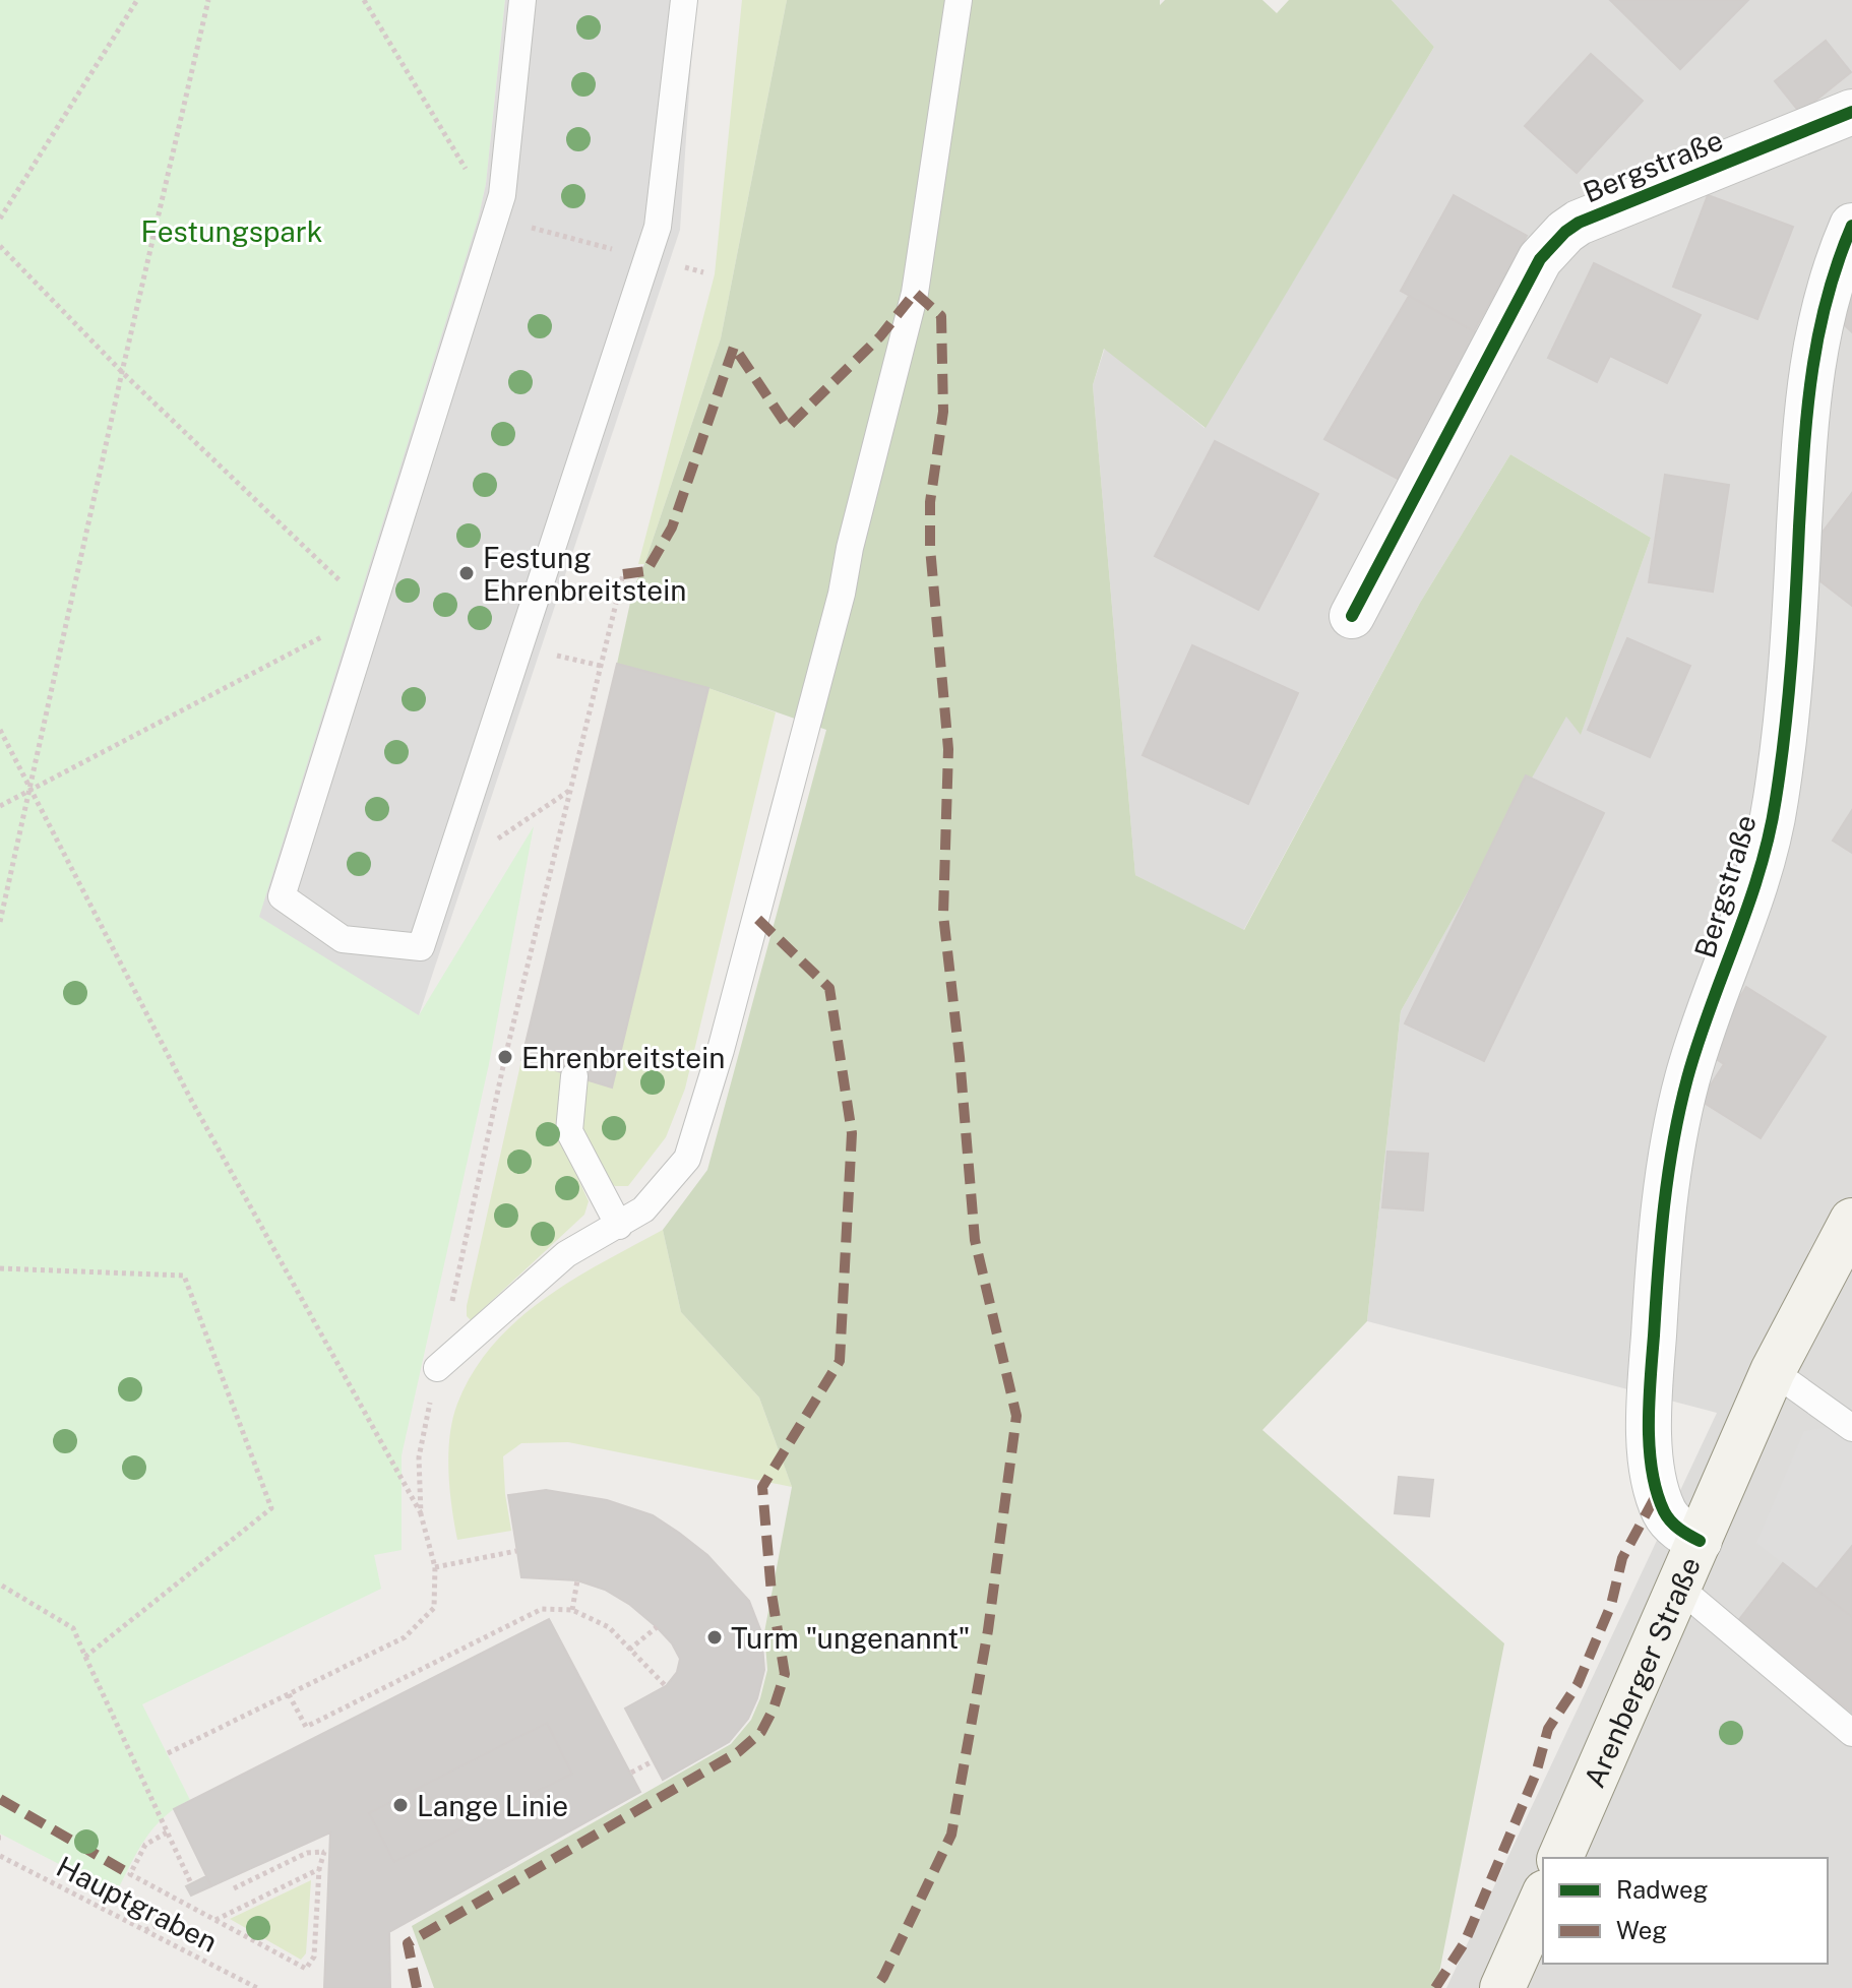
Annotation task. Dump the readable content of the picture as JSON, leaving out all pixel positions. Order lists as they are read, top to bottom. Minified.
{"streets":{"main road":["Arenberger Straße"],"street":["Bergstraße"],"path":["Hauptgraben"]},"crossings":[["Bergstraße","Arenberger Straße"]],"parks":["Festungspark"],"places":["Festung Ehrenbreitstein","Ehrenbreitstein","Turm \"ungenannt\"","Lange Linie"],"legend":["Radweg","Weg"]}
